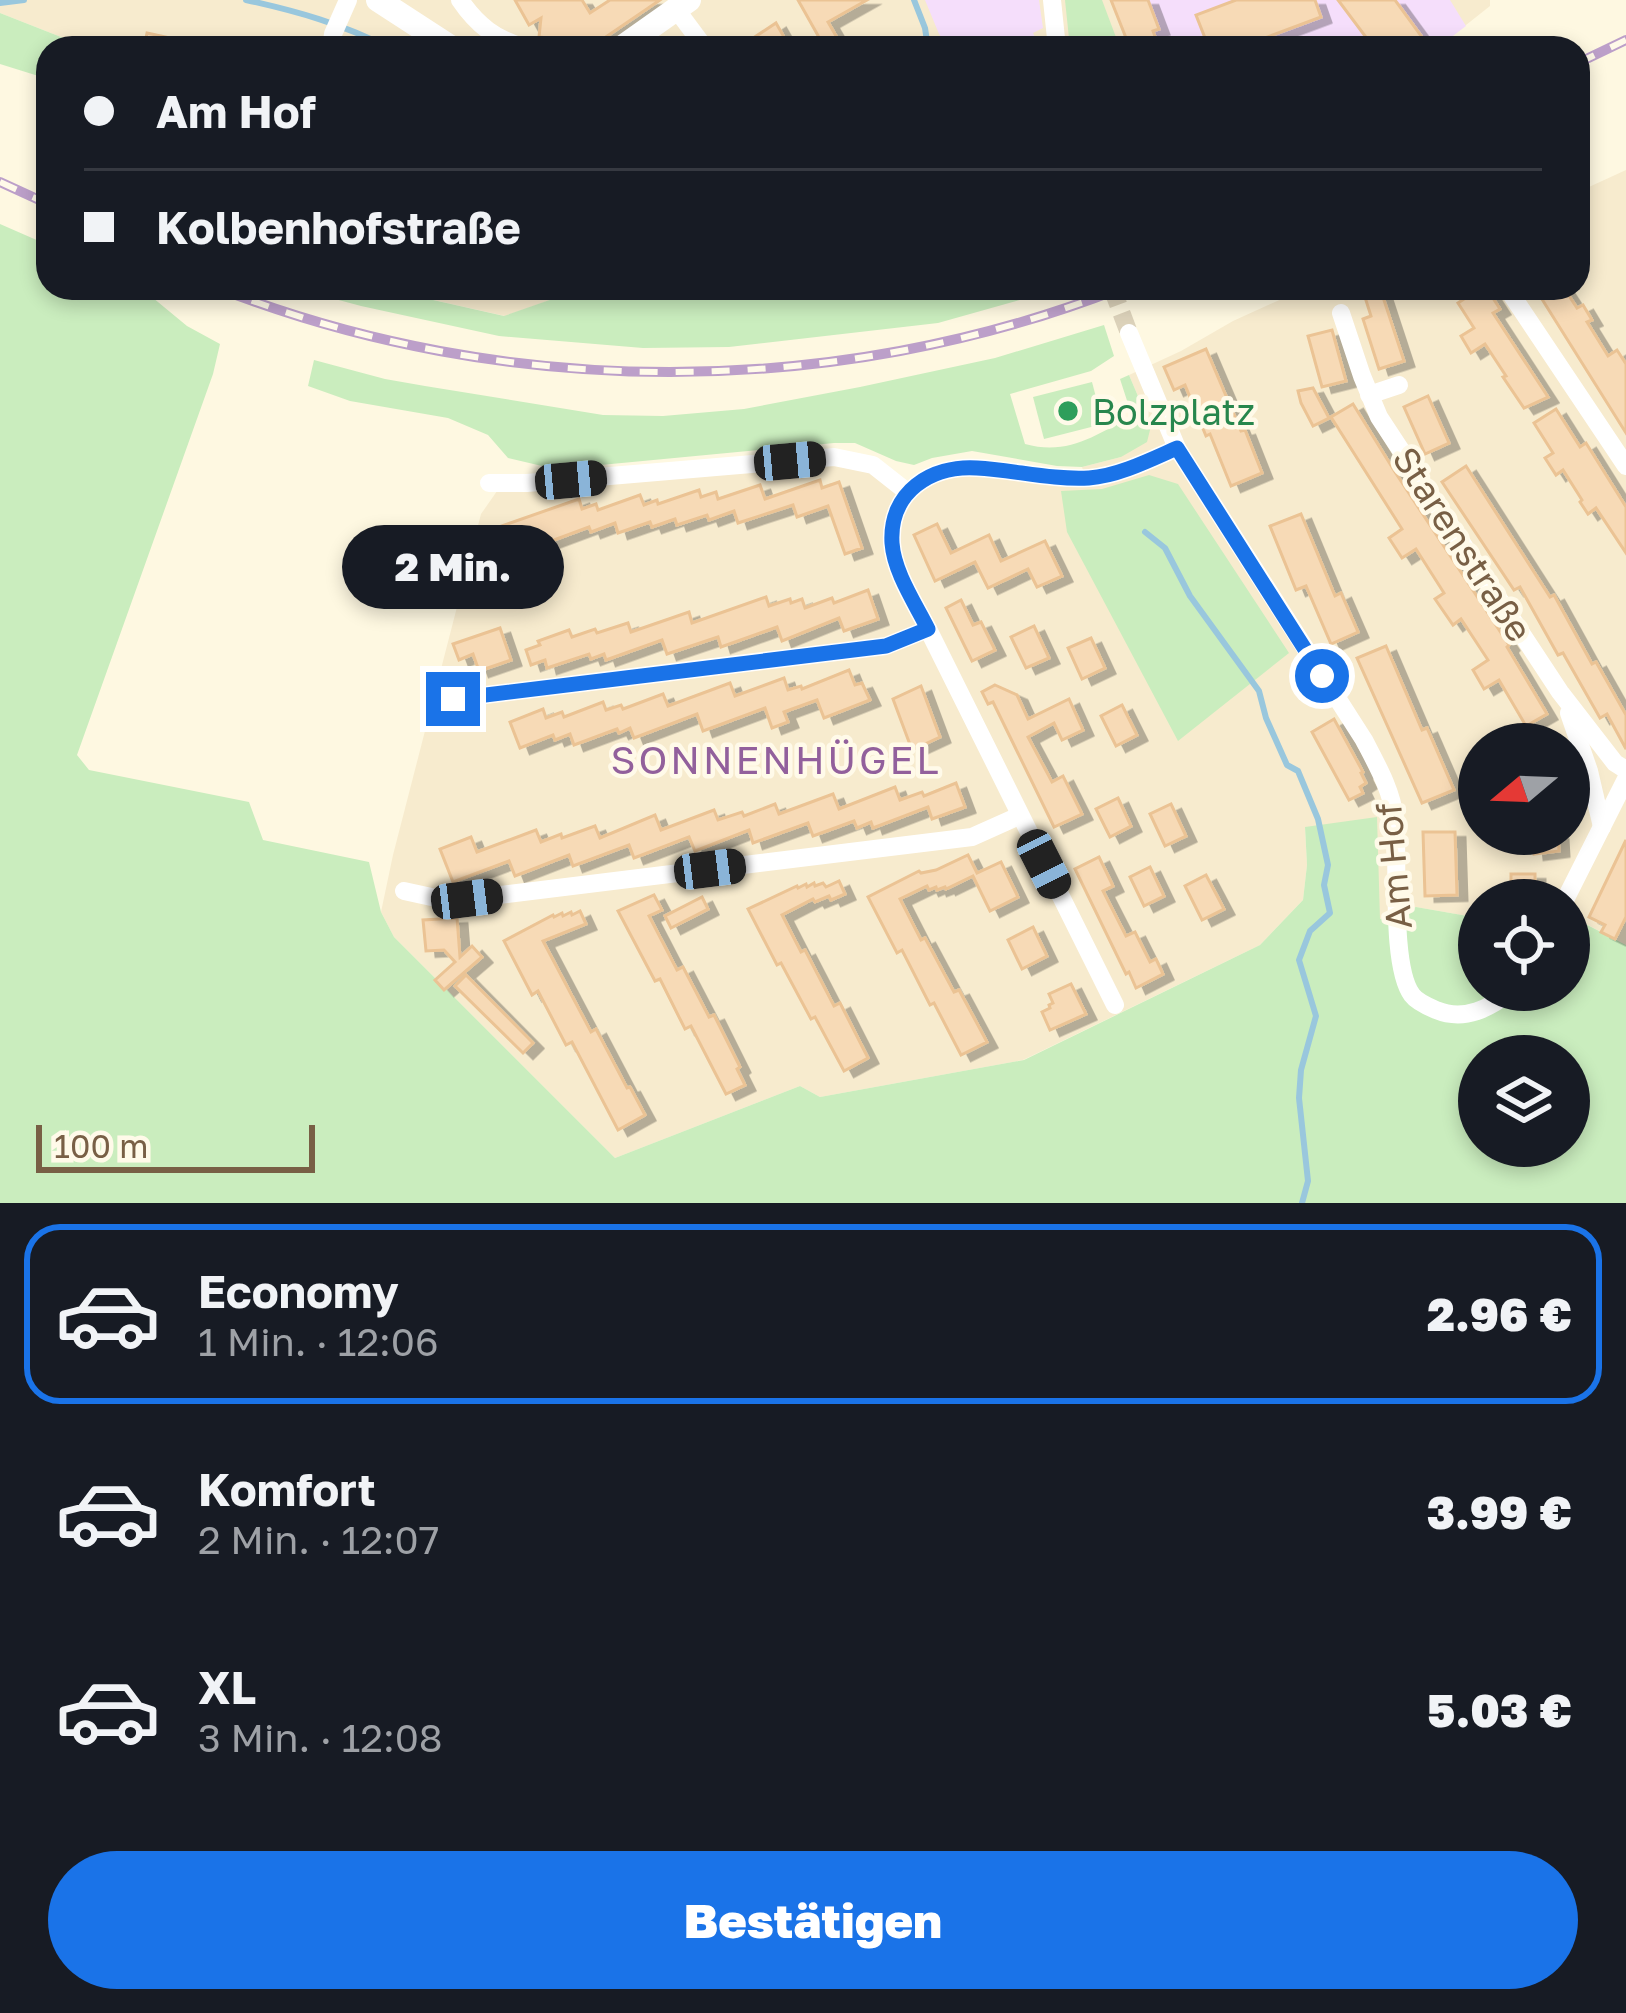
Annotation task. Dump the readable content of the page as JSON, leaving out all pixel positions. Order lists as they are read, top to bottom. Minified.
{"streets":{"street":["Starenstraße","Am Hof"]},"districts":["SONNENHÜGEL"],"places":["Bolzplatz"],"scale_bar":"100 m","north":"left","page":{"banner":["Am Hof","Kolbenhofstraße"],"bubble":"2 Min.","scale":"100 m","list":[{"name":"Economy","note":"1 Min. · 12:06","value":"2.96 €"},{"name":"Komfort","note":"2 Min. · 12:07","value":"3.99 €"},{"name":"XL","note":"3 Min. · 12:08","value":"5.03 €"}],"buttons":"Bestätigen"}}
